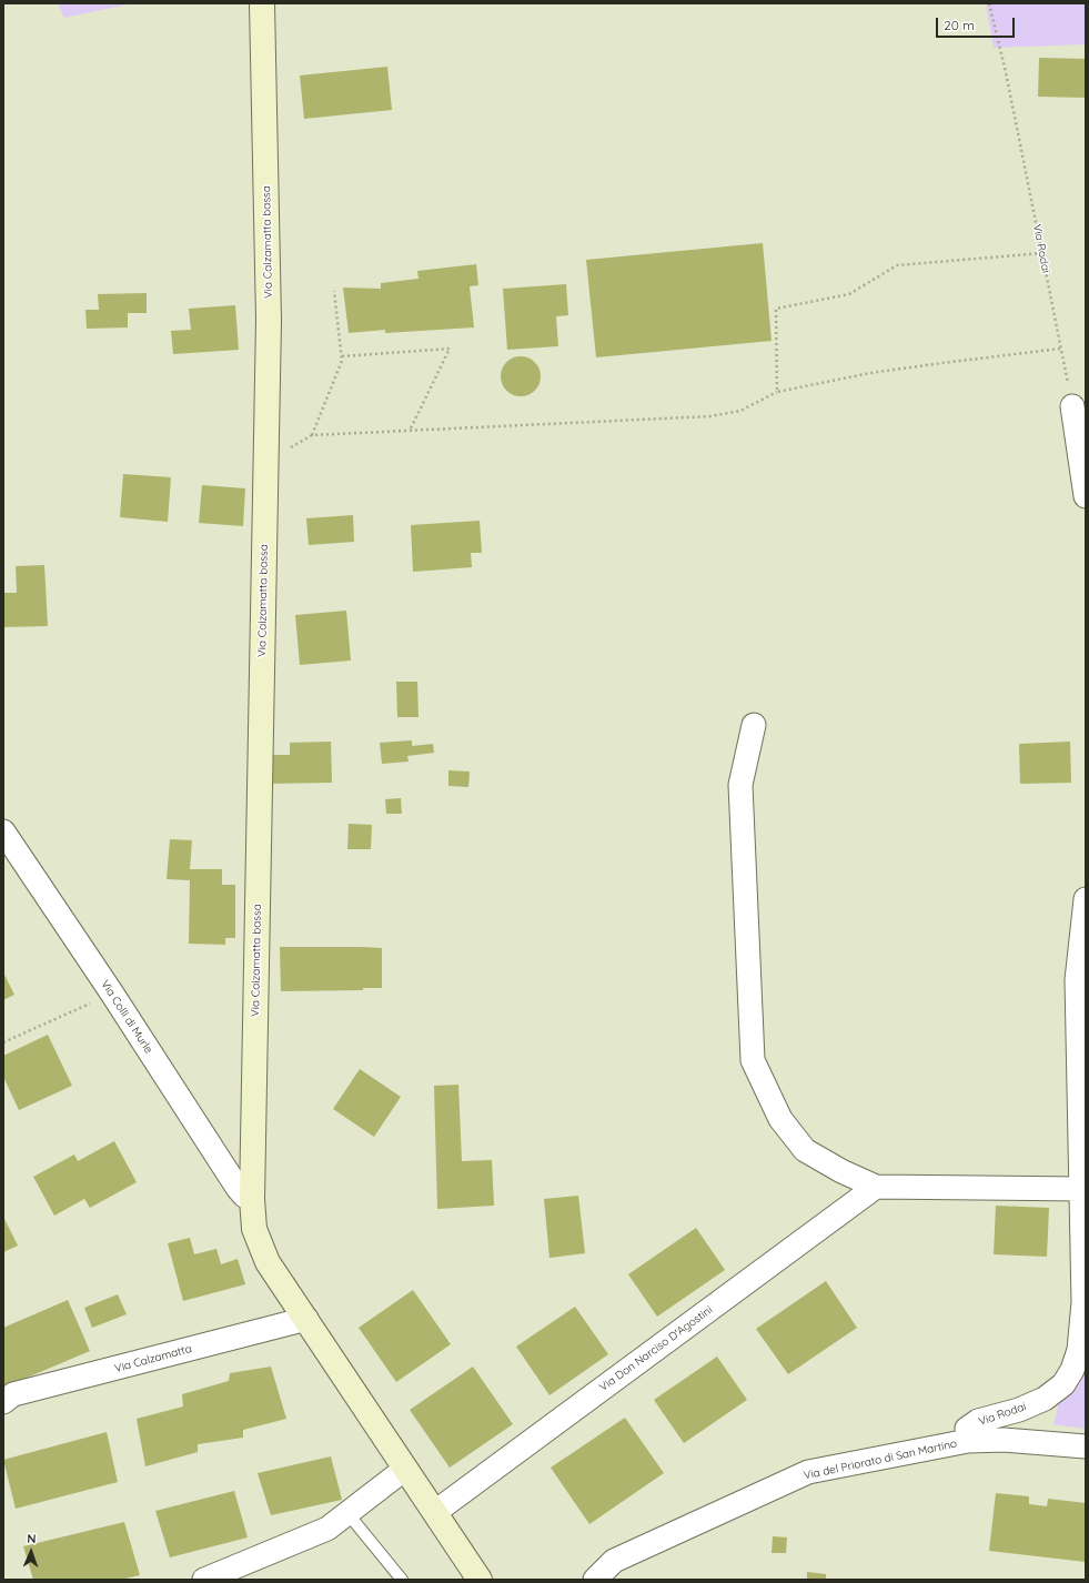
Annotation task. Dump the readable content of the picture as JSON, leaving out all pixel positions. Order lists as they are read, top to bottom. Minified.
{"streets":{"street":["Via Calzamatta bassa","Via Rodai","Via Colli di Murle","Via Don Narciso D'Agostini","Via Calzamatta","Via del Priorato di San Martino"]},"crossings":[["Via Calzamatta bassa","Via Colli di Murle"],["Via Rodai","Via del Priorato di San Martino"]],"scale_bar":"20 m","north":"top"}
